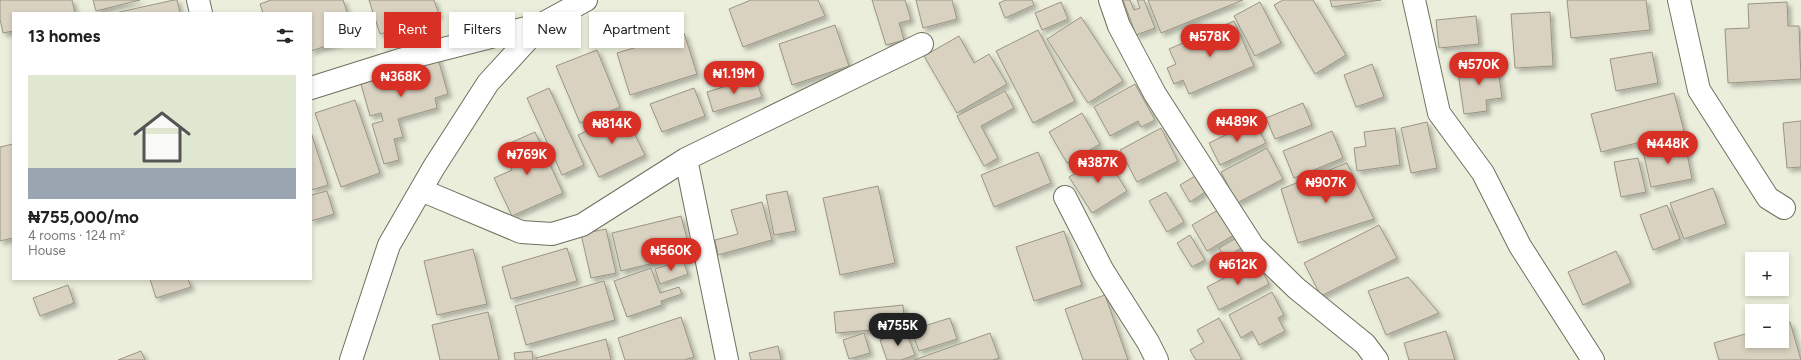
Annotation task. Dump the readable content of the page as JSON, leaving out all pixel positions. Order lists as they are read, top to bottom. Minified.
{"page":{"chip":["Buy","Rent","Filters","New","Apartment"],"heading":"13 homes","price":["₦578K","₦570K","₦1.19M","₦368K","₦489K","₦814K","₦448K","₦769K","₦387K","₦907K","₦560K","₦612K","₦755K"],"list":[{"name":"₦755,000/mo","note":"4 rooms · 124 m² · House"}],"map_buttons":["+","−"]}}
